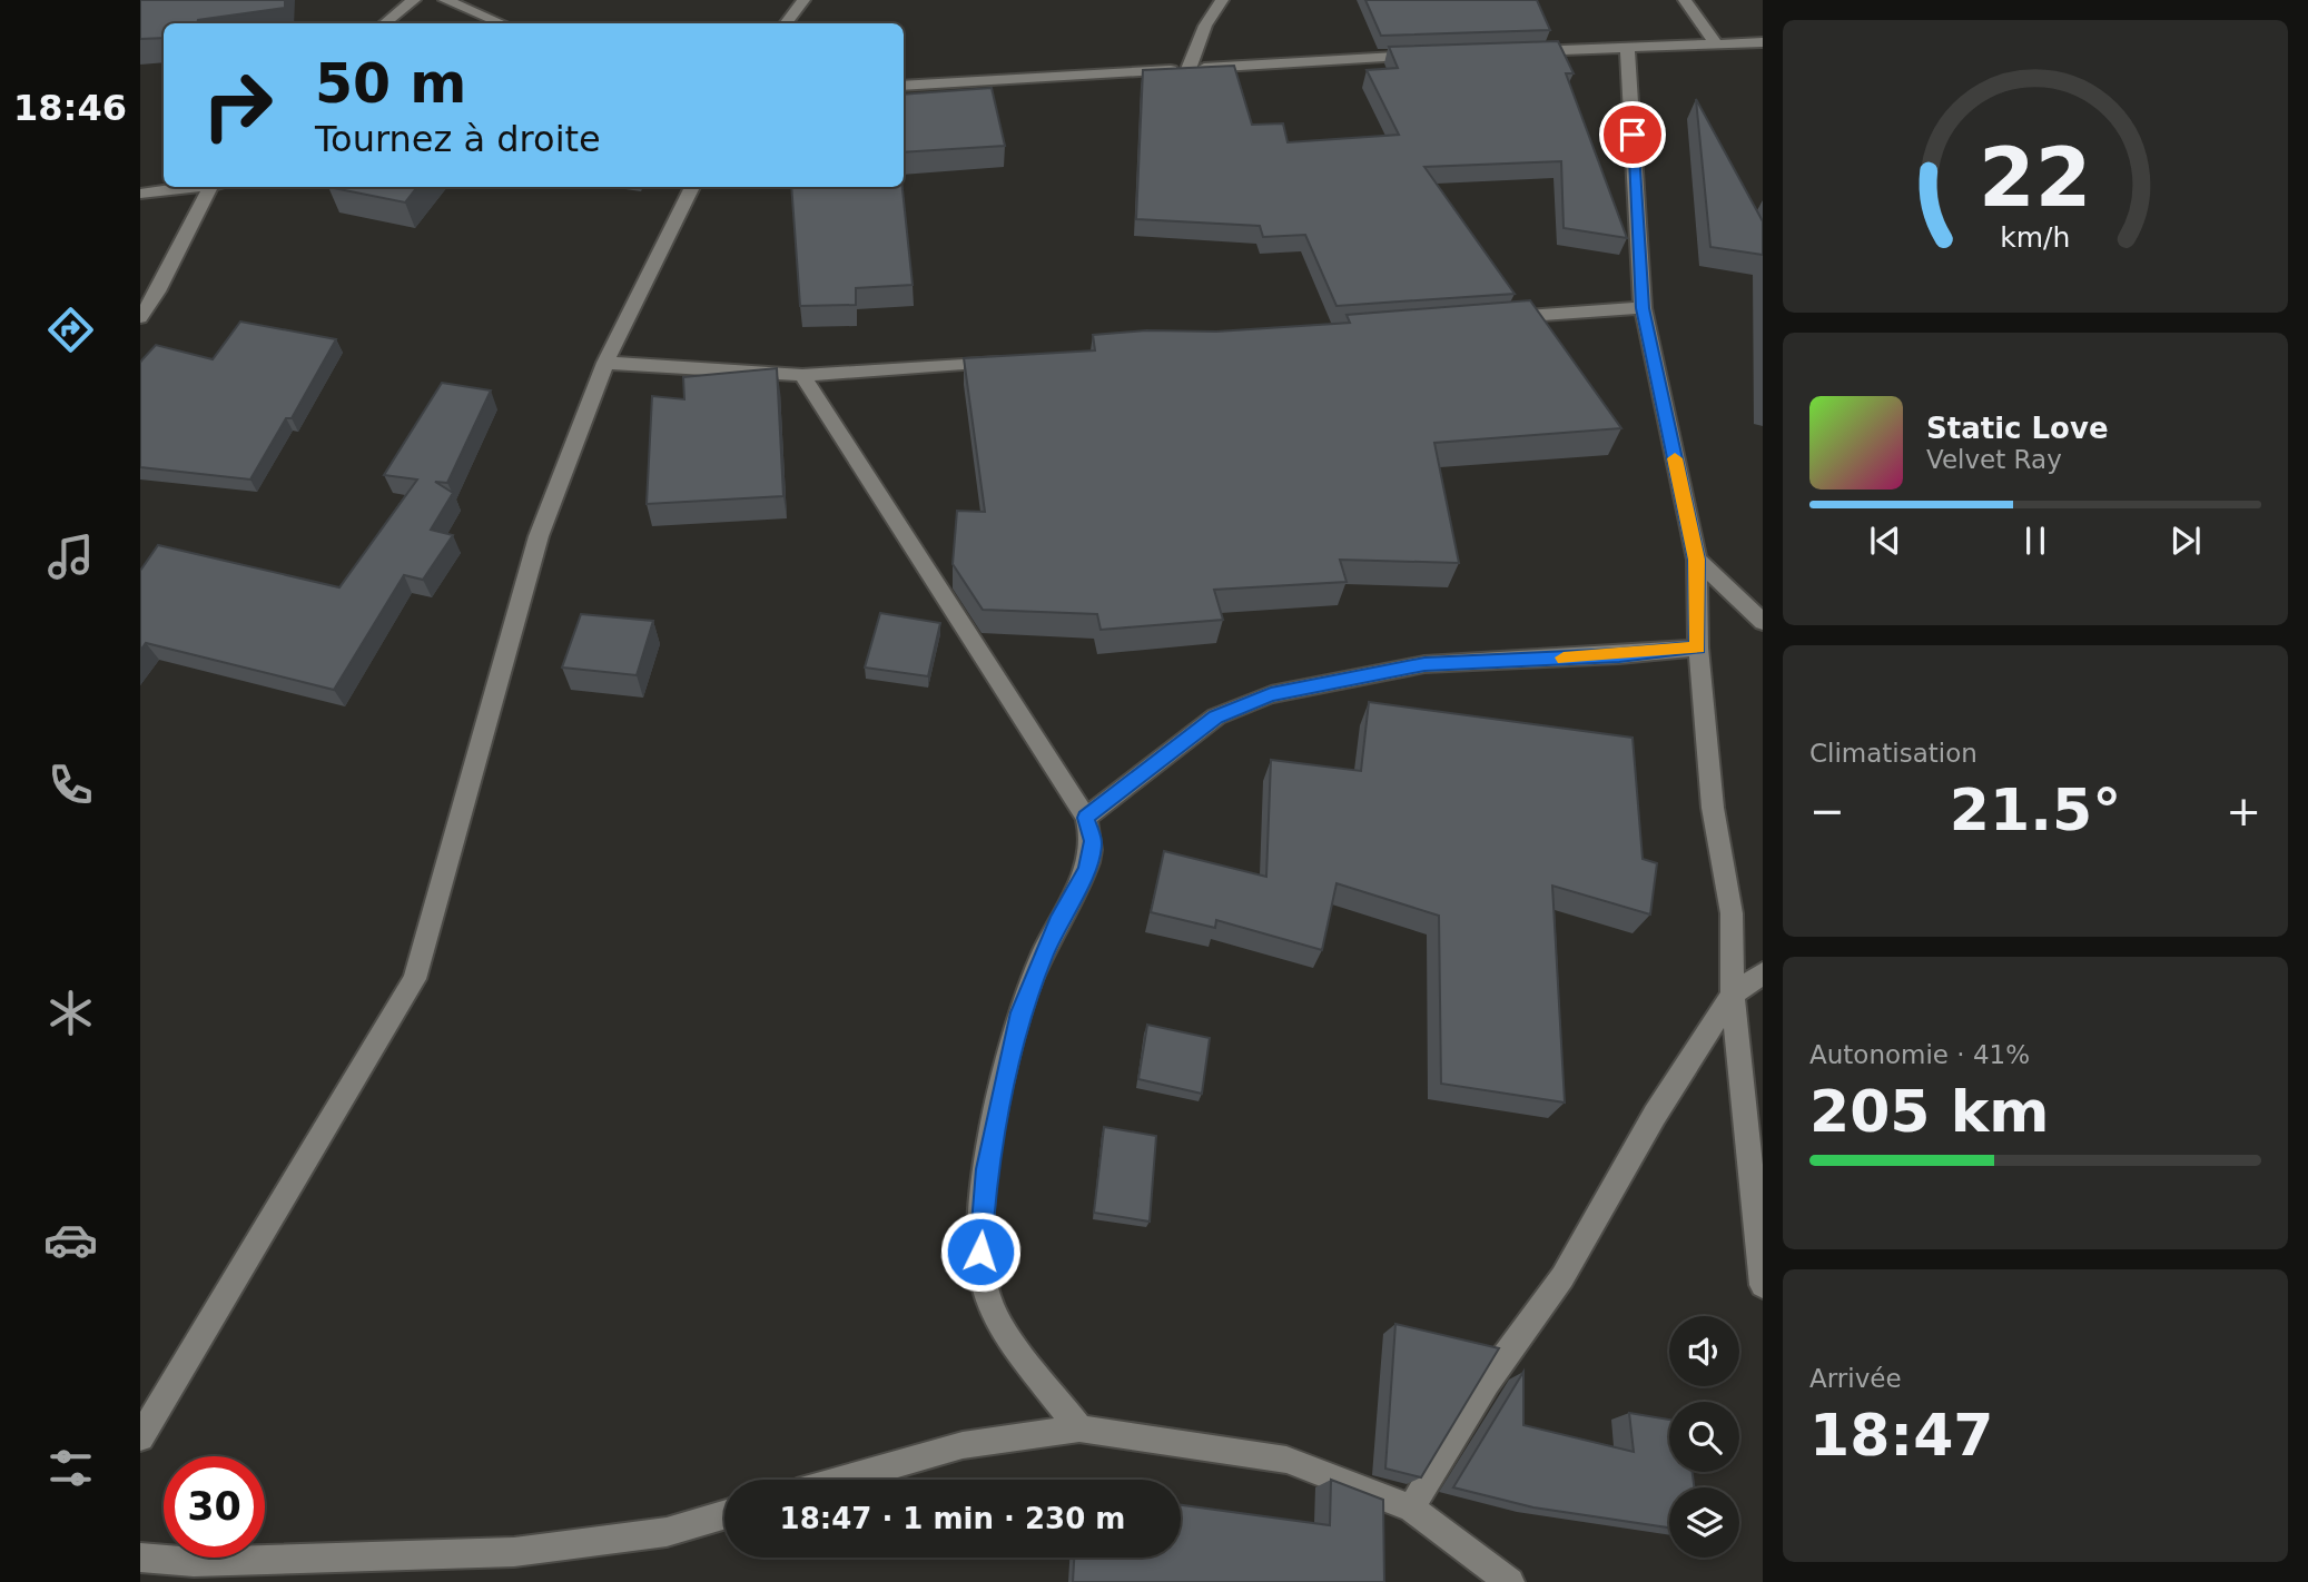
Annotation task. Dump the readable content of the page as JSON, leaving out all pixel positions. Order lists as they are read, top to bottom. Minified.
{"page":{"tabs":"18:46","turn":["50 m","Tournez à droite"],"song":["Static Love","Velvet Ray"],"tile":["Climatisation",["Autonomie · 41%","205 km"],["Arrivée","18:47"]],"heat":["−","21.5°","+"],"limit":"30","trip":"18:47 · 1 min · 230 m","gauge":["22","km/h"]}}
